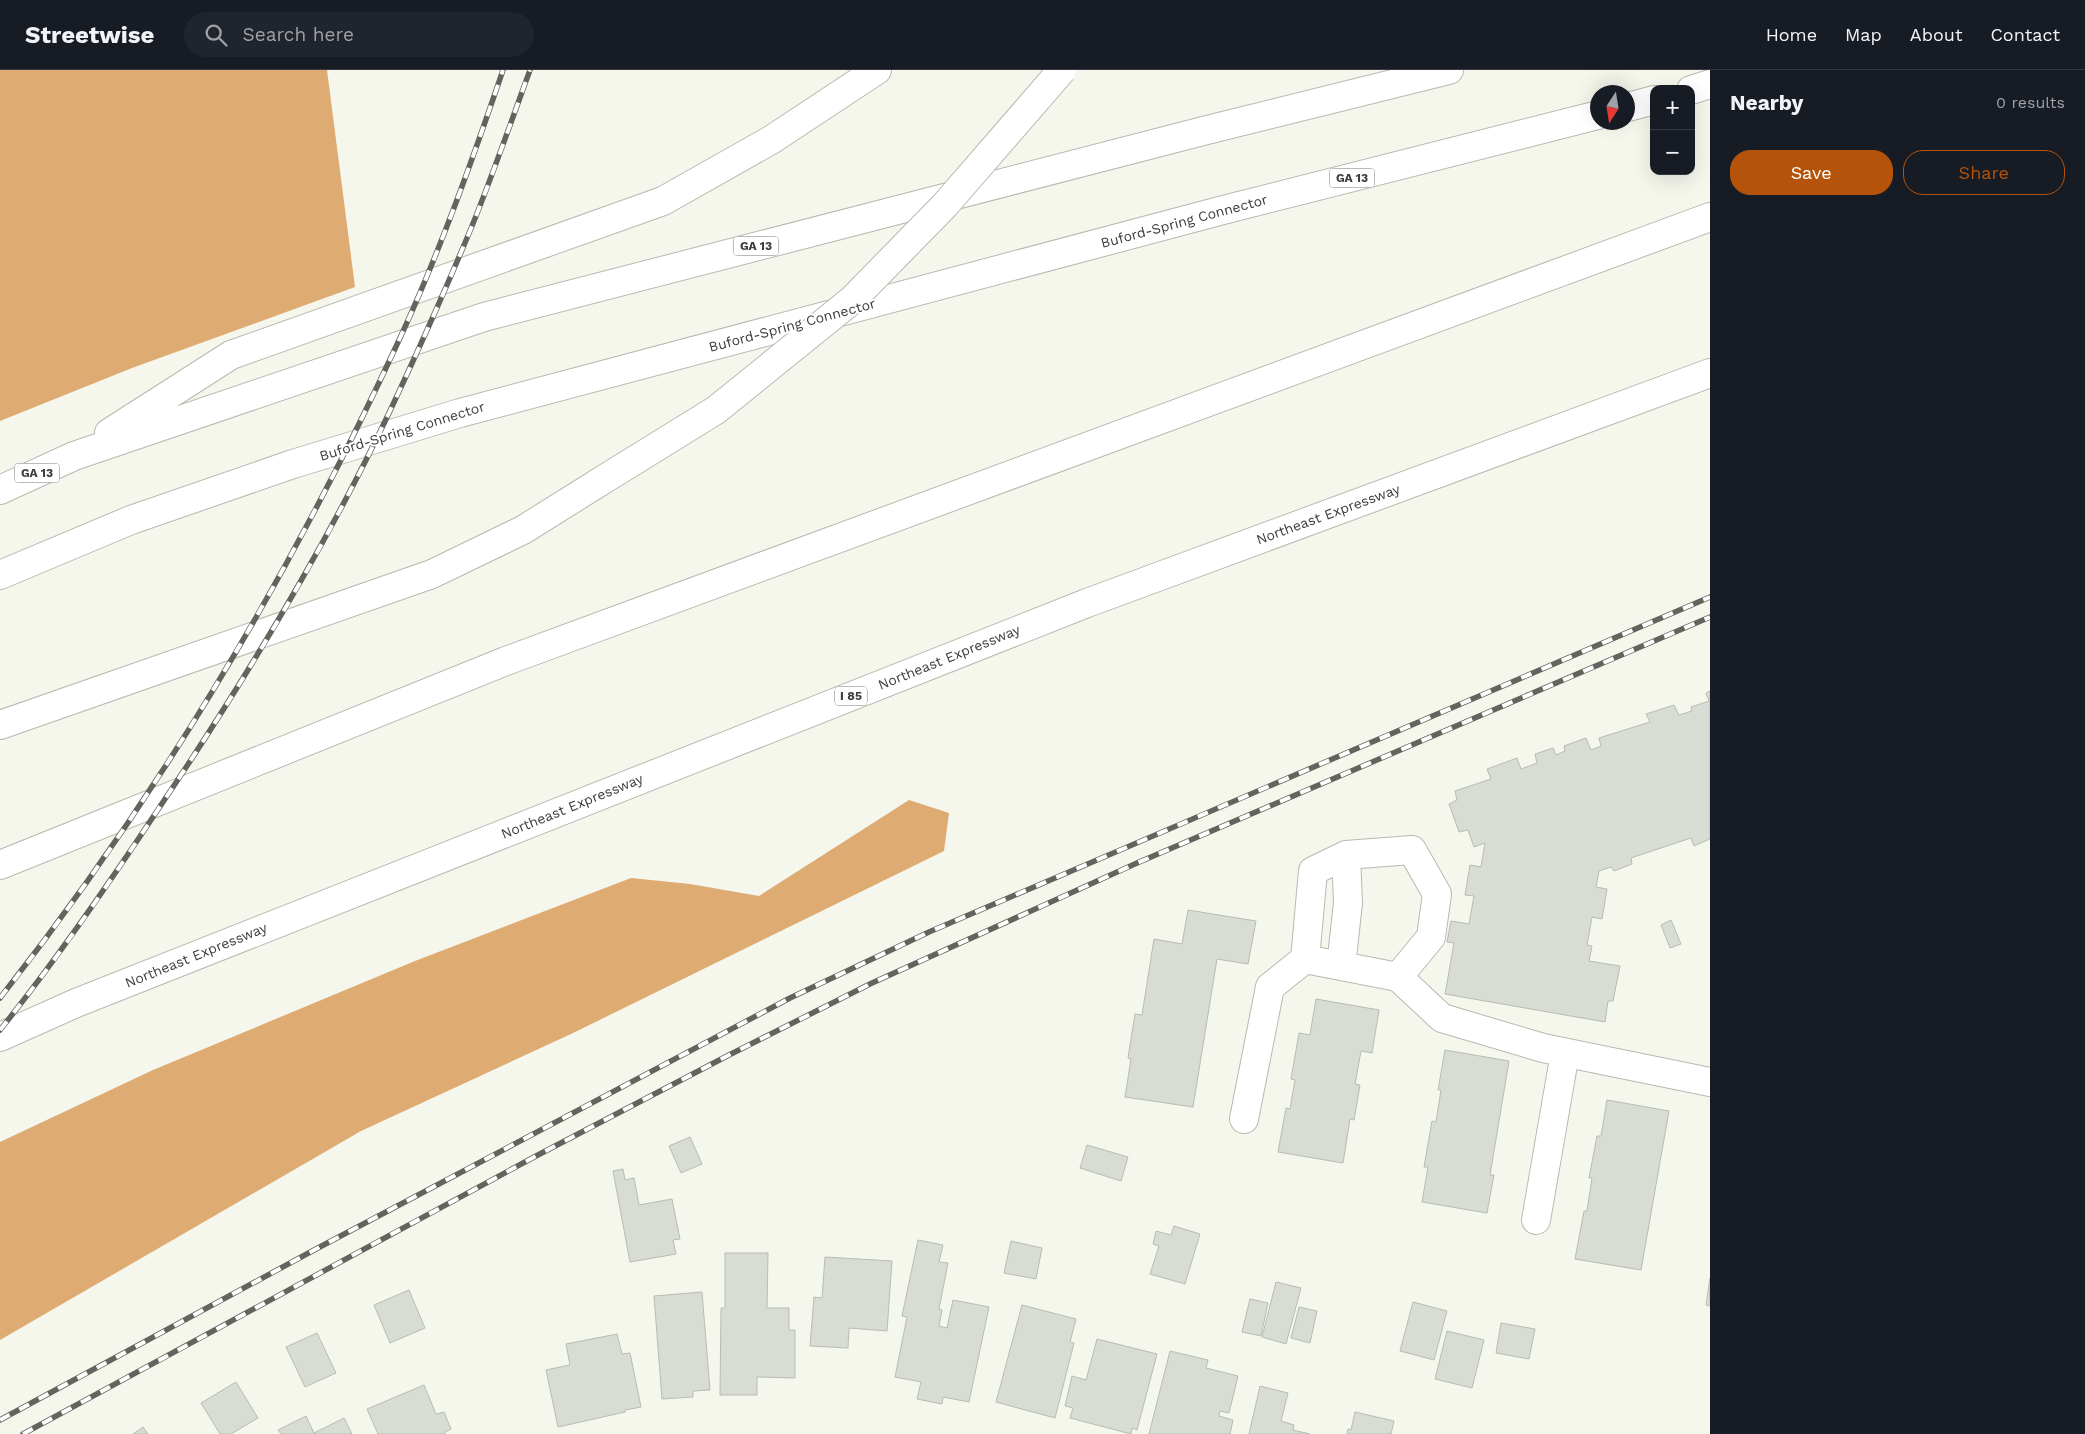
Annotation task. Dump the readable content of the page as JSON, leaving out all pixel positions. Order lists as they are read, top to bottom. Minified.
{"streets":{"main road":["GA 13","Buford-Spring Connector","Northeast Expressway","I 85"]},"north":"bottom","page":{"header":"Streetwise","search":"Search here","nav":["Home","Map","About","Contact"],"heading":["Nearby","0 results"],"map_buttons":["+","−"],"buttons":["Save","Share"]}}
